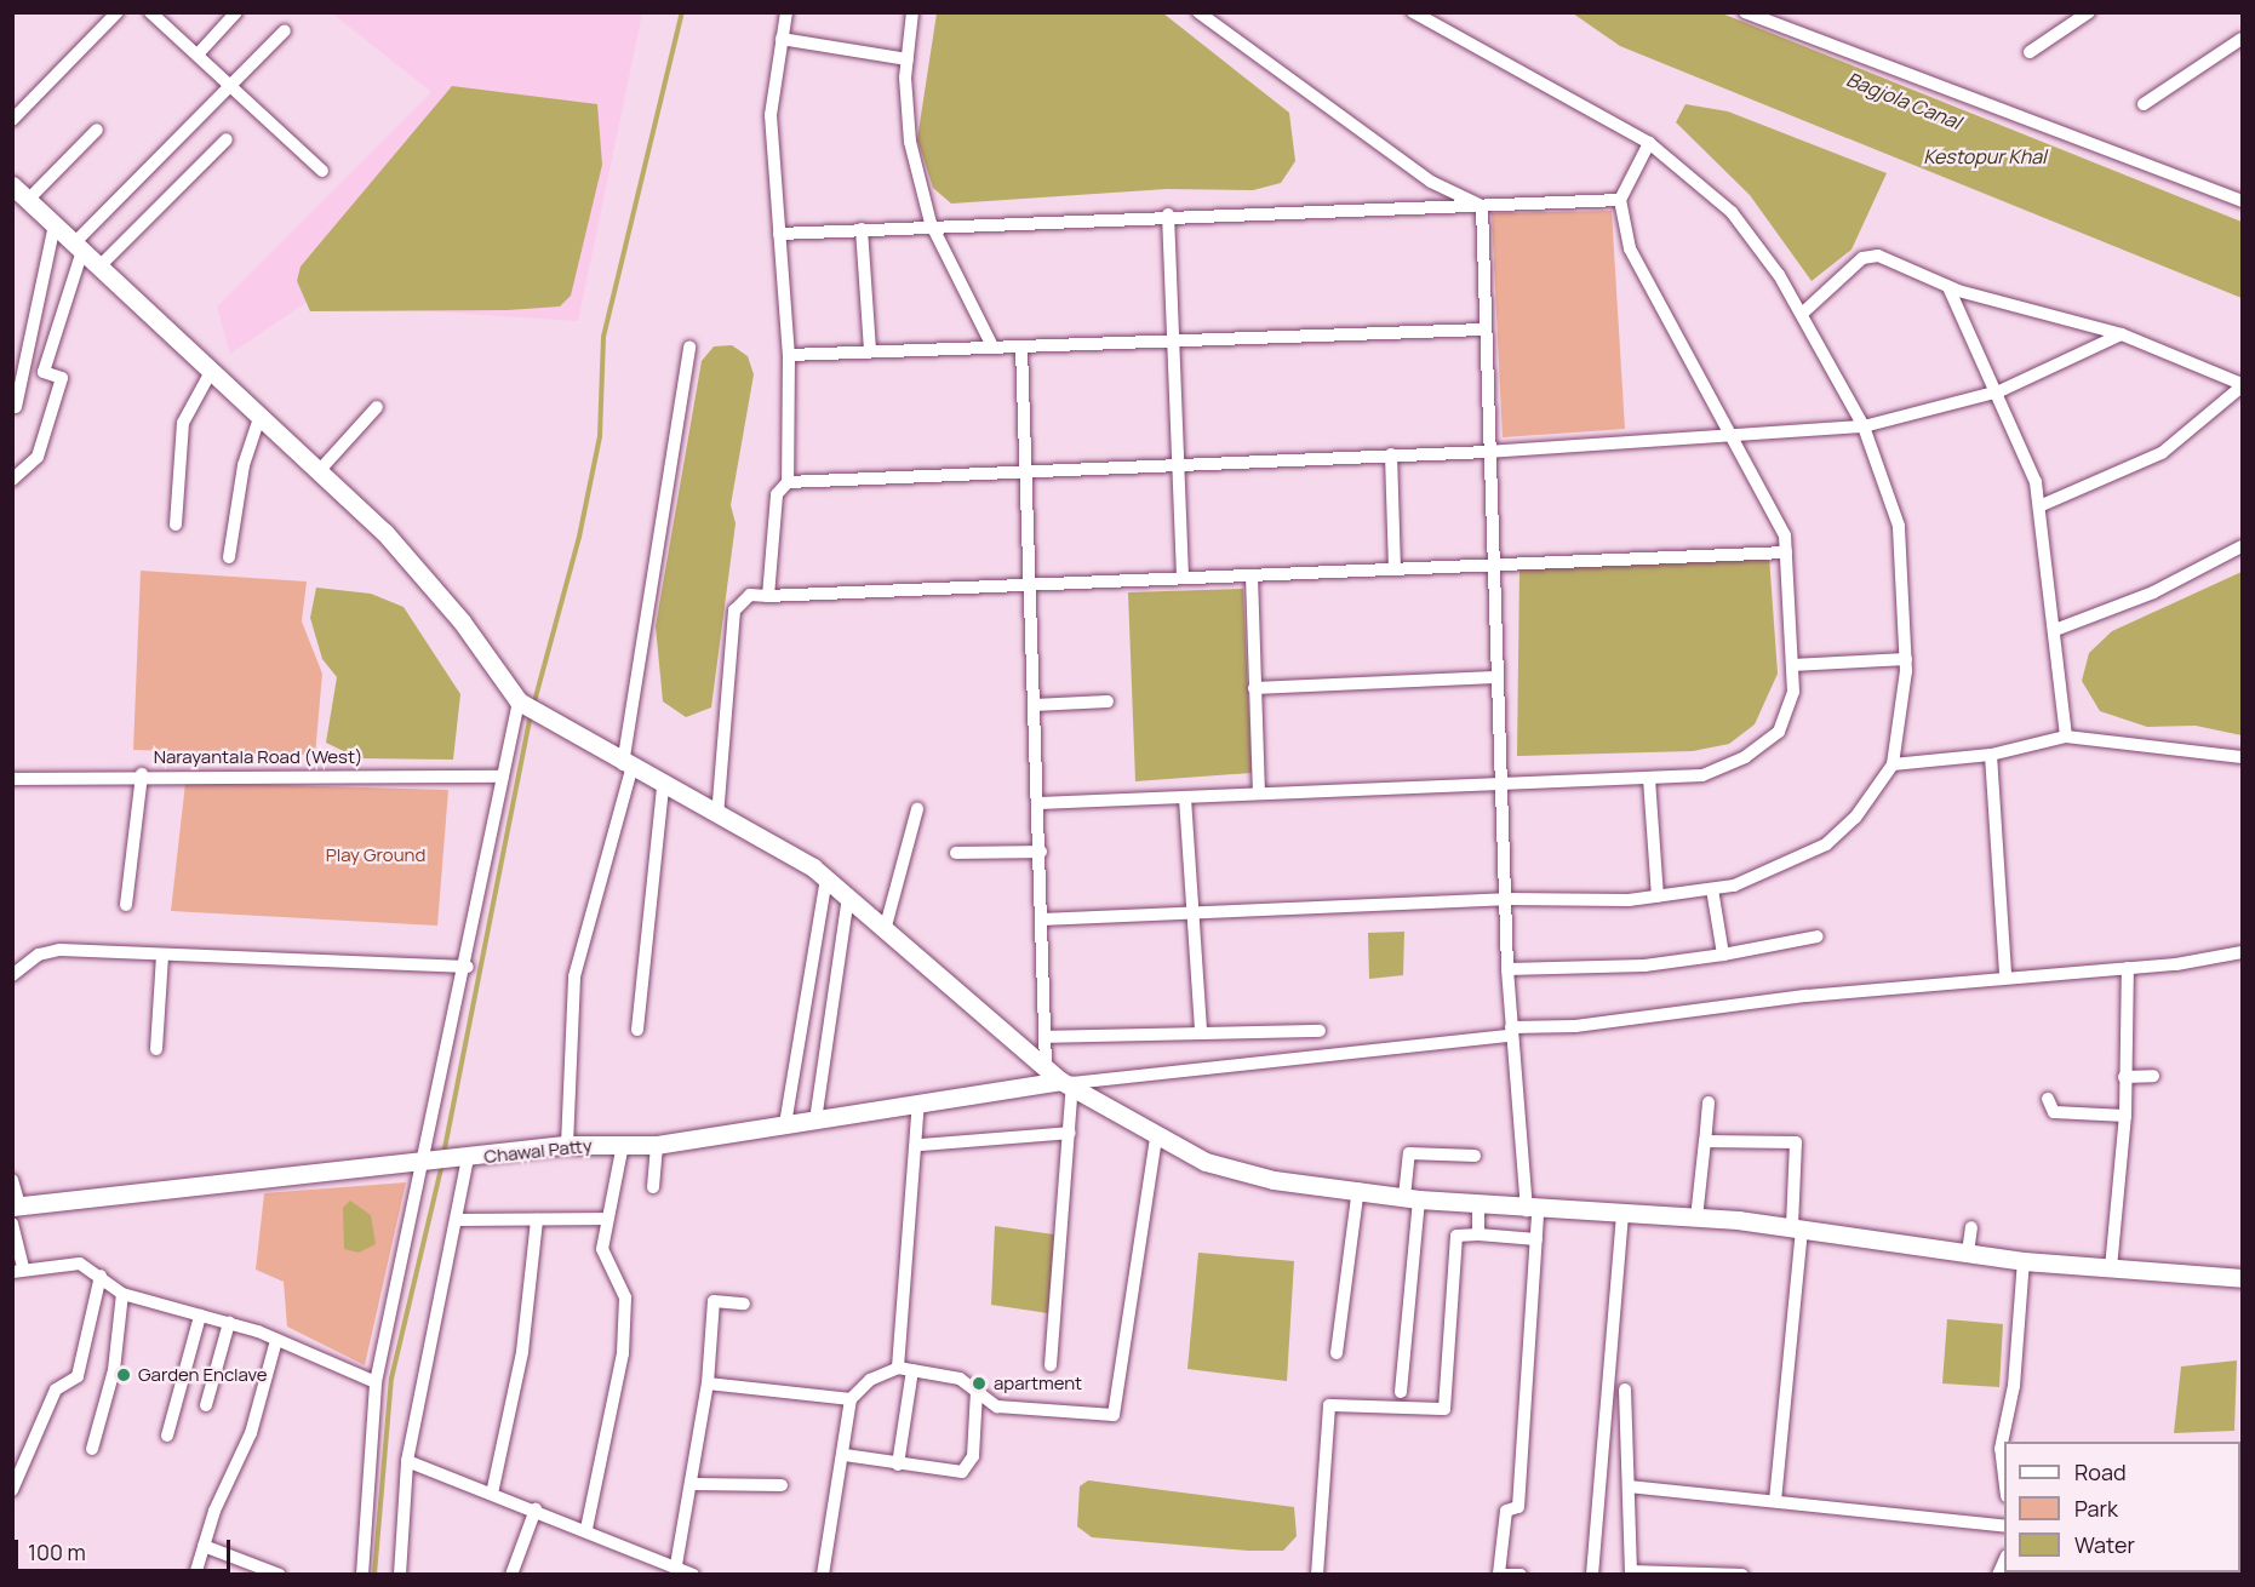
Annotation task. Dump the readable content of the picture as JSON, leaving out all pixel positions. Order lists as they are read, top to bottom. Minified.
{"streets":{"street":["Narayantala Road (West)","Chawal Patty"]},"water":["Bagjola Canal","Kestopur Khal"],"parks":["Play Ground"],"places":["Garden Enclave","apartment"],"legend":["Road","Park","Water"],"scale_bar":"100 m"}
